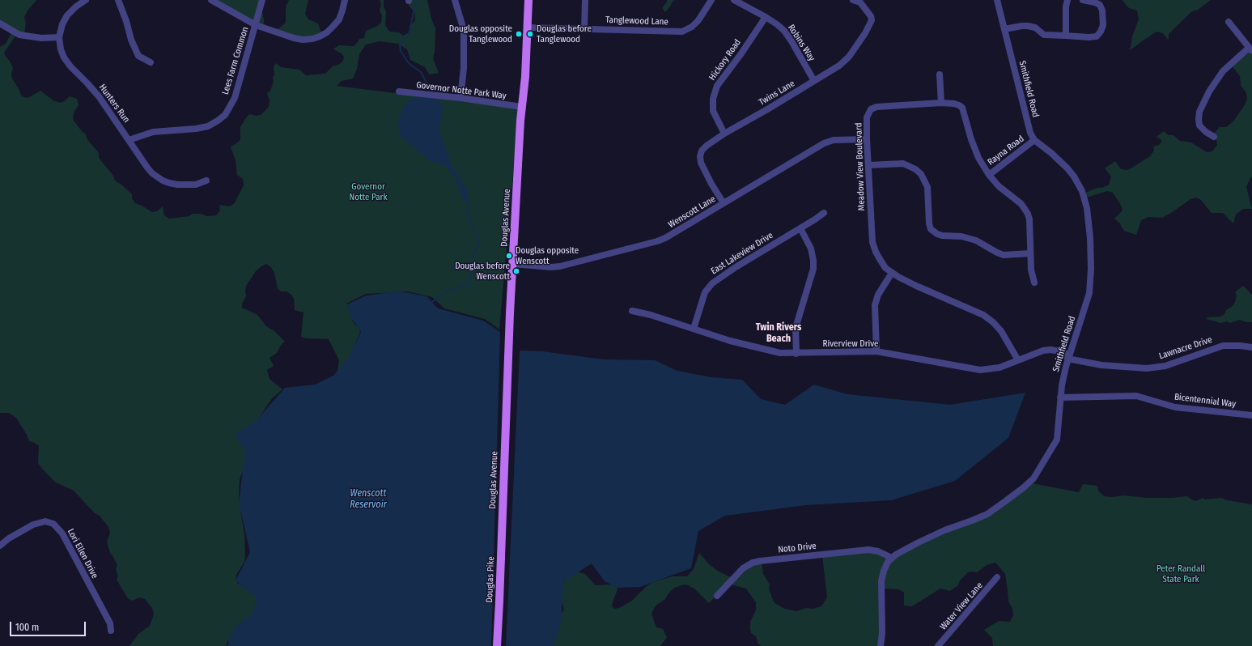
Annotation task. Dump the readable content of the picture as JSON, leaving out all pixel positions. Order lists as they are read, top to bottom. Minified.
{"streets":{"main road":["Douglas Avenue","Douglas Pike"],"street":["Tanglewood Lane","Robins Way","Hickory Road","Lees Farm Common","Smithfield Road","Governor Notte Park Way","Twins Lane","Hunters Run","Rayna Road","Meadow View Boulevard","Wenscott Lane","East Lakeview Drive","Riverview Drive","Lawnacre Drive","Bicentennial Way","Noto Drive","Lori Ellen Drive","Water View Lane"]},"crossings":[["Tanglewood Lane","Douglas Avenue"],["Robins Way","Hickory Road"],["Robins Way","Twins Lane"],["Hickory Road","Twins Lane"],["Lees Farm Common","Hunters Run"],["Smithfield Road","Rayna Road"],["Smithfield Road","Riverview Drive"],["Smithfield Road","Lawnacre Drive"],["Smithfield Road","Bicentennial Way"],["Smithfield Road","Noto Drive"],["Governor Notte Park Way","Douglas Avenue"],["Twins Lane","Wenscott Lane"],["Rayna Road","Meadow View Boulevard"],["Meadow View Boulevard","Wenscott Lane"],["Meadow View Boulevard","Riverview Drive"],["Wenscott Lane","Douglas Avenue"],["Douglas Avenue","Douglas Pike"],["East Lakeview Drive","Riverview Drive"],["Riverview Drive","Lawnacre Drive"]],"districts":["Twin Rivers Beach"],"water":["Wenscott Reservoir"],"parks":["Governor Notte Park","Peter Randall State Park"],"places":["Douglas opposite Tanglewood","Douglas before Tanglewood","Douglas opposite Wenscott","Douglas before Wenscott"],"scale_bar":"100 m"}
